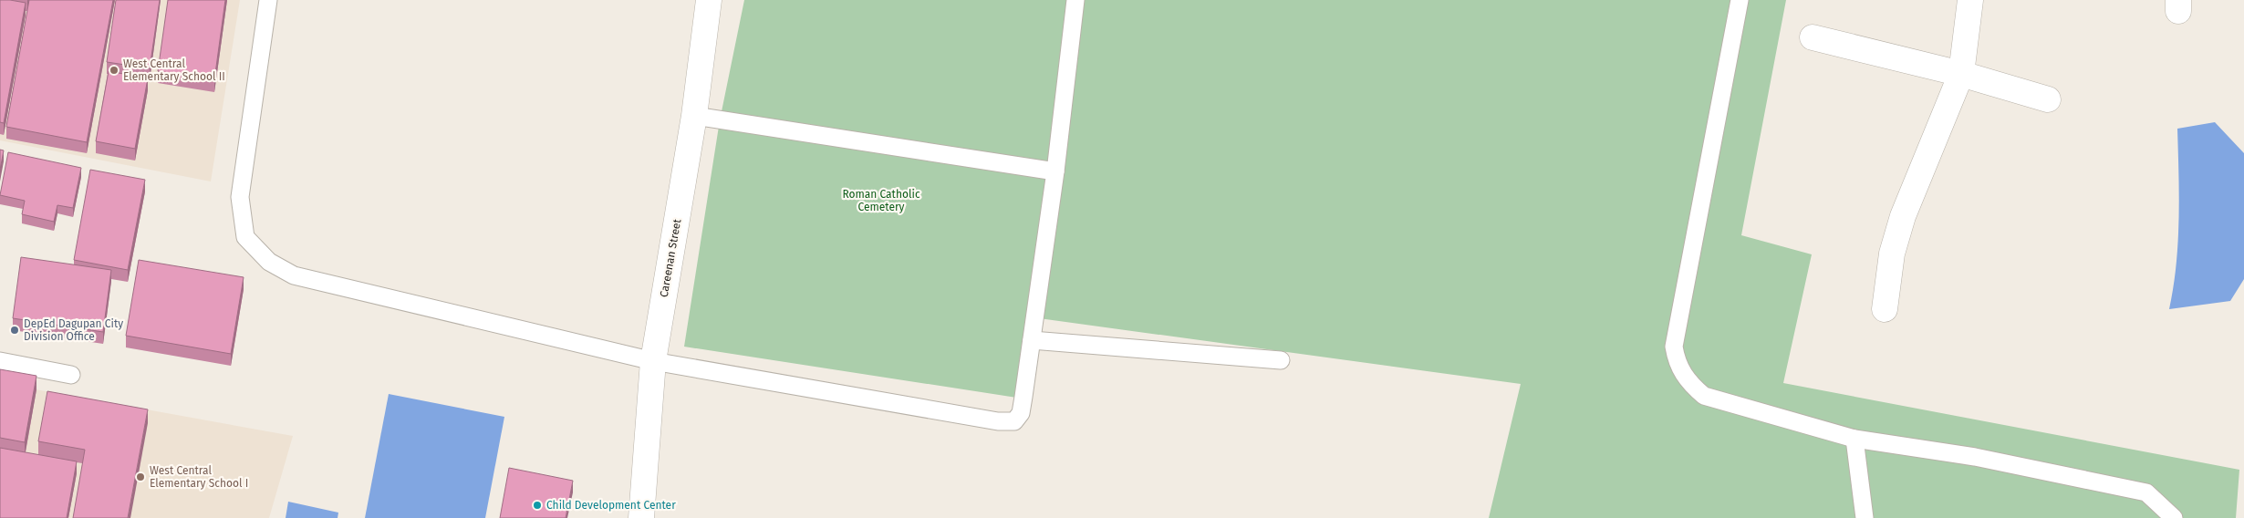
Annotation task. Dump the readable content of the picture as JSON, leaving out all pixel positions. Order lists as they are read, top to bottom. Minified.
{"streets":{"street":["Careenan Street"]},"parks":["Roman Catholic Cemetery"],"places":["West Central Elementary School II","DepEd Dagupan City Division Office","West Central Elementary School I","Child Development Center"]}
